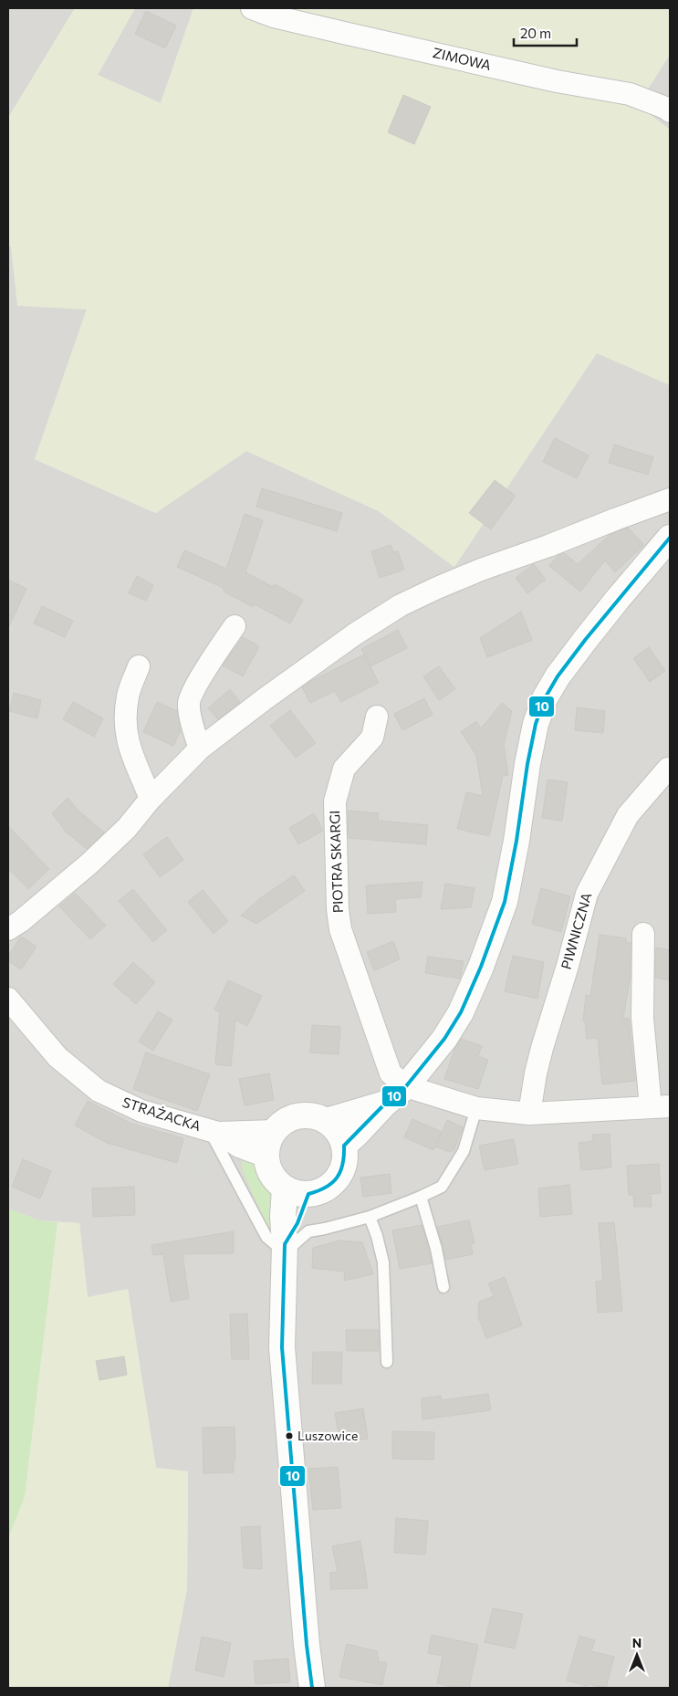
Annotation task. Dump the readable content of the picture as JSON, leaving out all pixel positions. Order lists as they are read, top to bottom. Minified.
{"streets":{"street":["ZIMOWA","PIOTRA SKARGI","PIWNICZNA","STRAŻACKA"]},"places":["Luszowice"],"lines":["transit line 10"],"scale_bar":"20 m","north":"top"}
